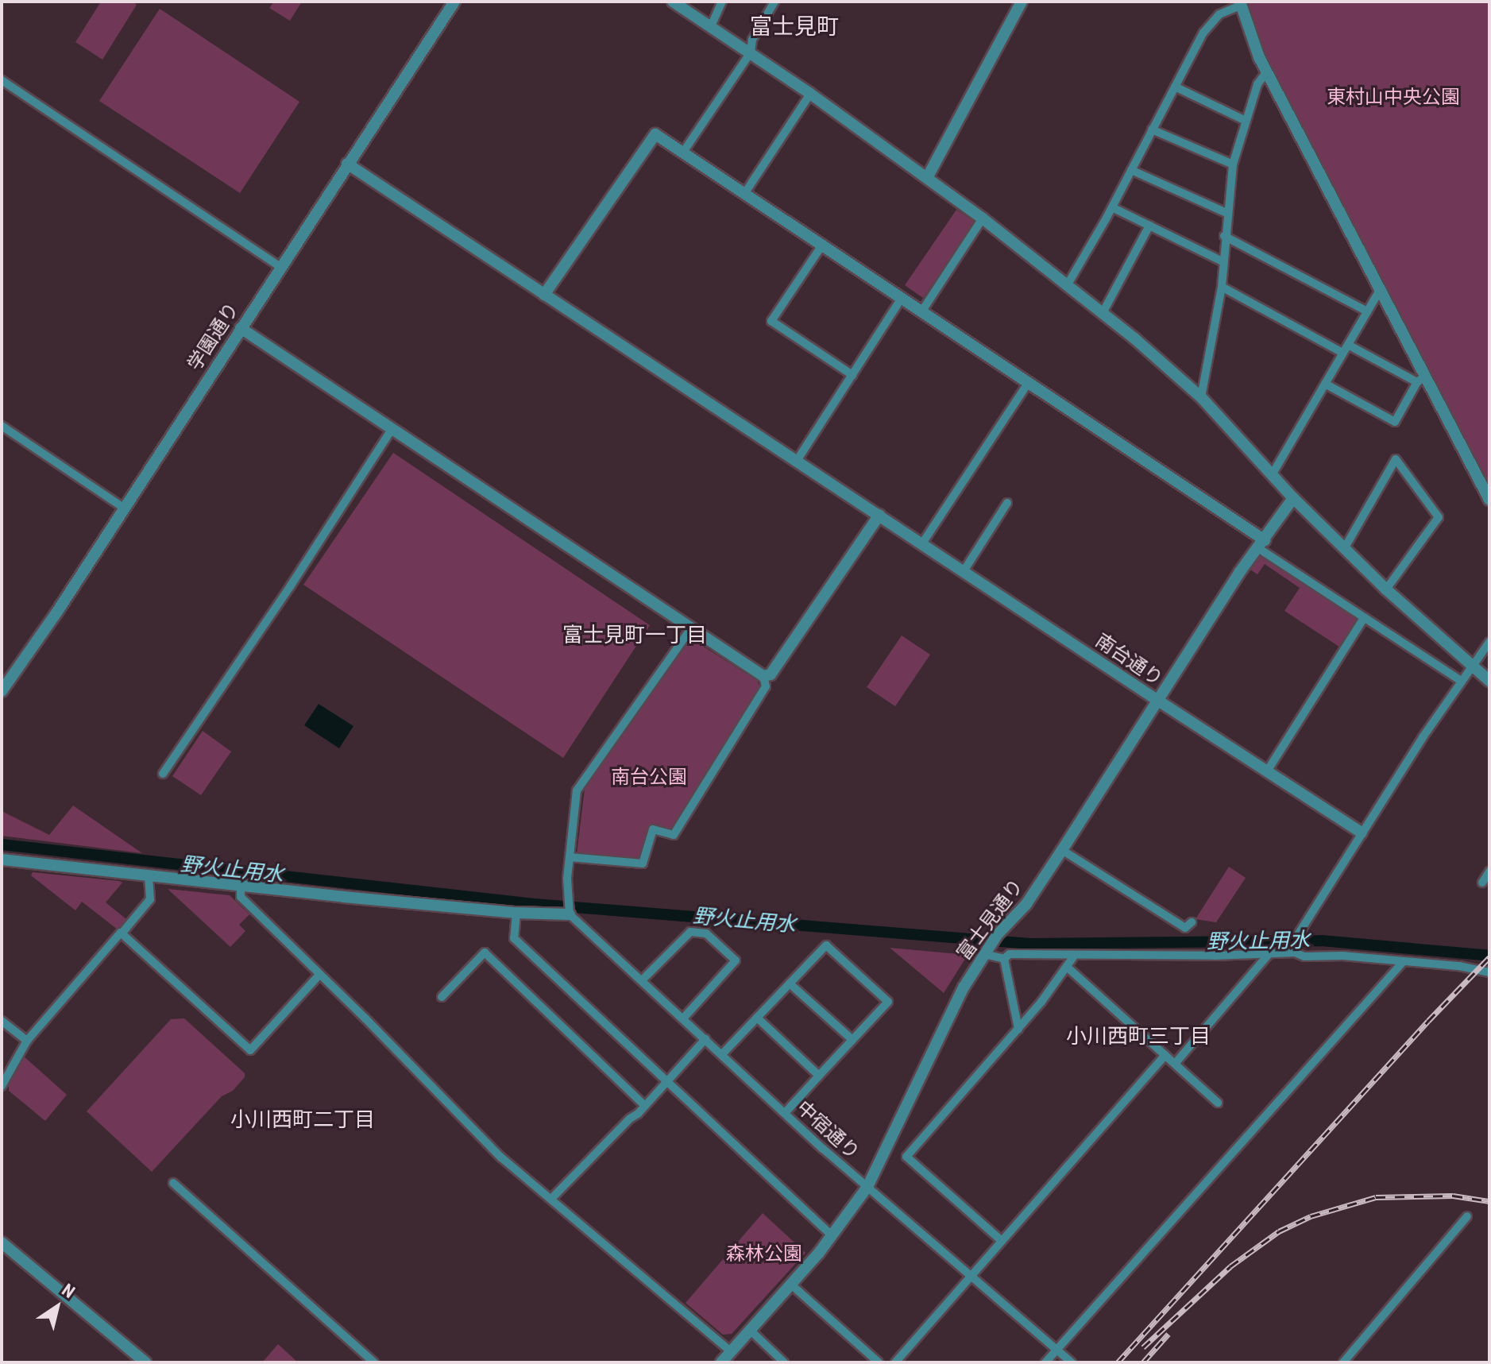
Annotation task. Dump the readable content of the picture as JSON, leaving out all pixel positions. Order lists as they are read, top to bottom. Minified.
{"streets":{"street":["学園通り","南台通り","富士見通り","中宿通り"]},"crossings":[["学園通り","南台通り"],["南台通り","富士見通り"],["富士見通り","中宿通り"]],"districts":["富士見町","富士見町一丁目","小川西町三丁目","小川西町二丁目"],"water":["野火止用水"],"parks":["東村山中央公園","南台公園","森林公園"],"north":"top right"}
